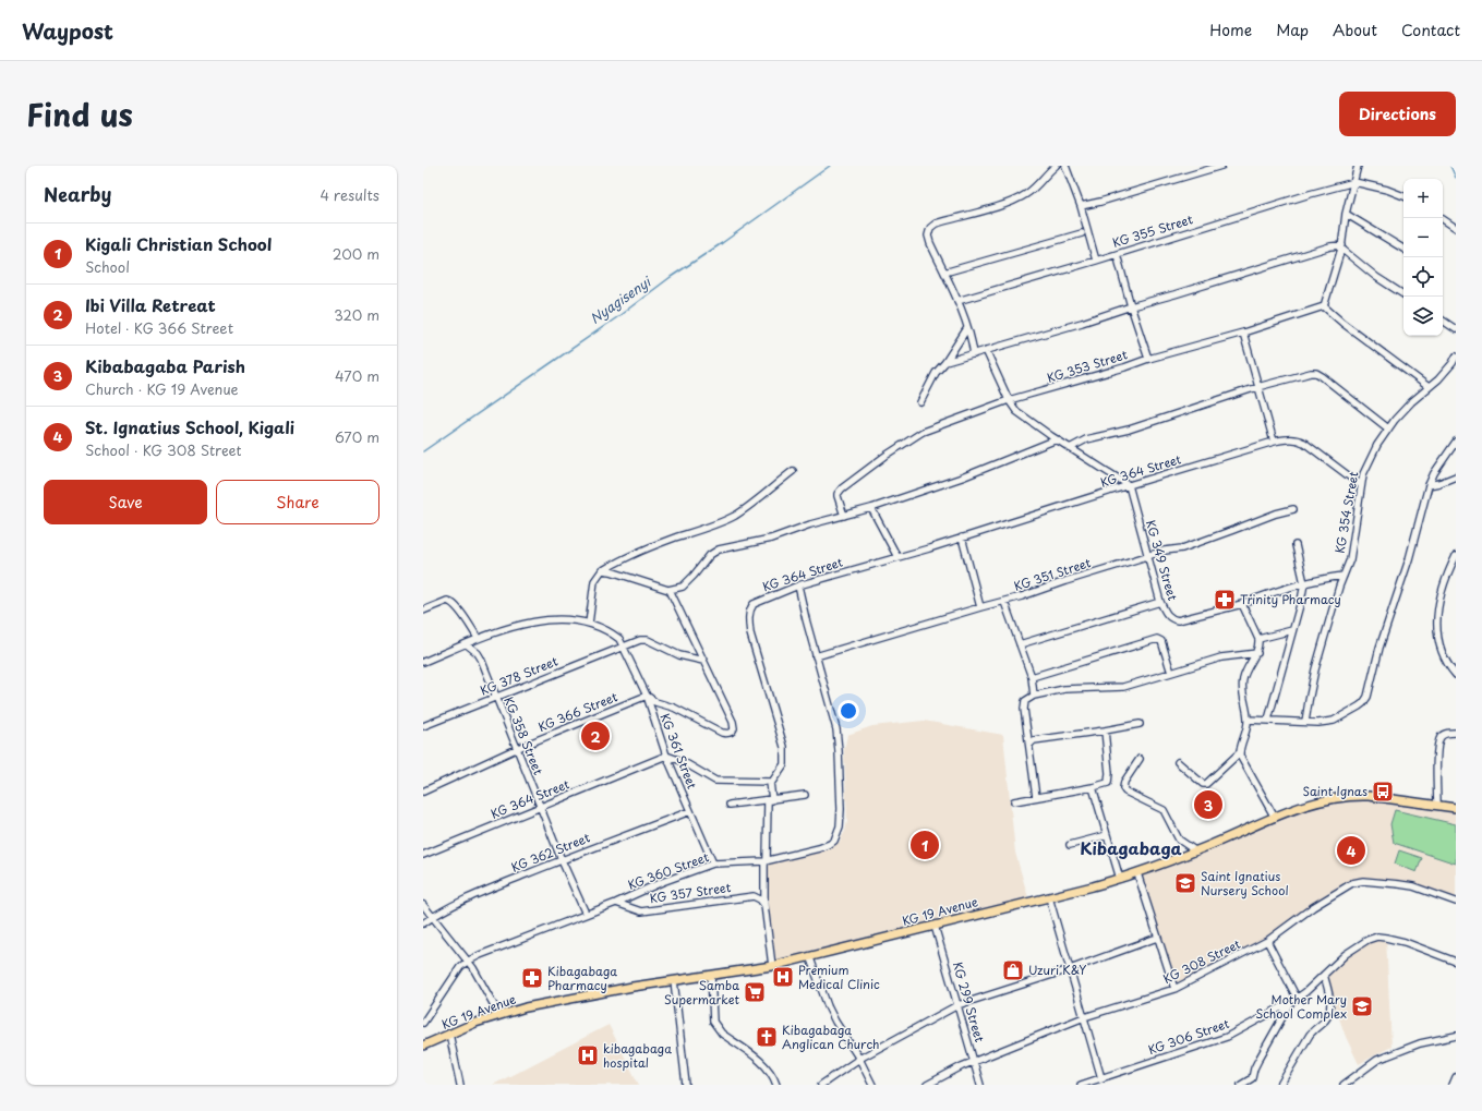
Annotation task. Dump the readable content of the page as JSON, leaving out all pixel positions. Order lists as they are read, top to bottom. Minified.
{"streets":{"main road":["KG 19 Avenue"],"street":["KG 355 Street","KG 353 Street","KG 364 Street","KG 354 Street","KG 349 Street","KG 351 Street","KG 378 Street","KG 366 Street","KG 358 Street","KG 361 Street","KG 362 Street","KG 360 Street","KG 357 Street","KG 308 Street","KG 299 Street","KG 306 Street"]},"crossings":[["KG 364 Street","KG 354 Street"],["KG 364 Street","KG 349 Street"],["KG 364 Street","KG 358 Street"],["KG 364 Street","KG 361 Street"],["KG 364 Street","KG 360 Street"],["KG 349 Street","KG 351 Street"],["KG 351 Street","KG 360 Street"],["KG 378 Street","KG 358 Street"],["KG 378 Street","KG 361 Street"],["KG 366 Street","KG 358 Street"],["KG 366 Street","KG 361 Street"],["KG 358 Street","KG 361 Street"],["KG 358 Street","KG 362 Street"],["KG 358 Street","KG 360 Street"],["KG 361 Street","KG 362 Street"],["KG 361 Street","KG 360 Street"],["KG 360 Street","KG 357 Street"],["KG 19 Avenue","KG 299 Street"],["KG 308 Street","KG 299 Street"]],"districts":["Kibagabaga"],"water":["Nyagisenyi"],"places":{"pharmacy":["Trinity Pharmacy","Kibagabaga Pharmacy"],"bus stop":["Saint Ignas"],"school or university":["Saint Ignatius Nursery School","Mother Mary School Complex"],"shop":["Uzuri K&Y"],"hospital":["Premium Medical Clinic","kibagabaga hospital"],"supermarket":["Samba Supermarket"],"church":["Kibagabaga Anglican Church"]},"page":{"header":"Waypost","nav":["Home","Map","About","Contact"],"title":"Find us","buttons":["Directions",["Save","Share"]],"heading":["Nearby","4 results"],"map_buttons":["+","−"],"list":[{"mark":"1","name":"Kigali Christian School","note":"School","value":"200 m"},{"mark":"2","name":"Ibi Villa Retreat","note":"Hotel · KG 366 Street","value":"320 m"},{"mark":"3","name":"Kibabagaba Parish","note":"Church · KG 19 Avenue","value":"470 m"},{"mark":"4","name":"St. Ignatius School, Kigali","note":"School · KG 308 Street","value":"670 m"}],"pins":["2","3","1","4"]}}
